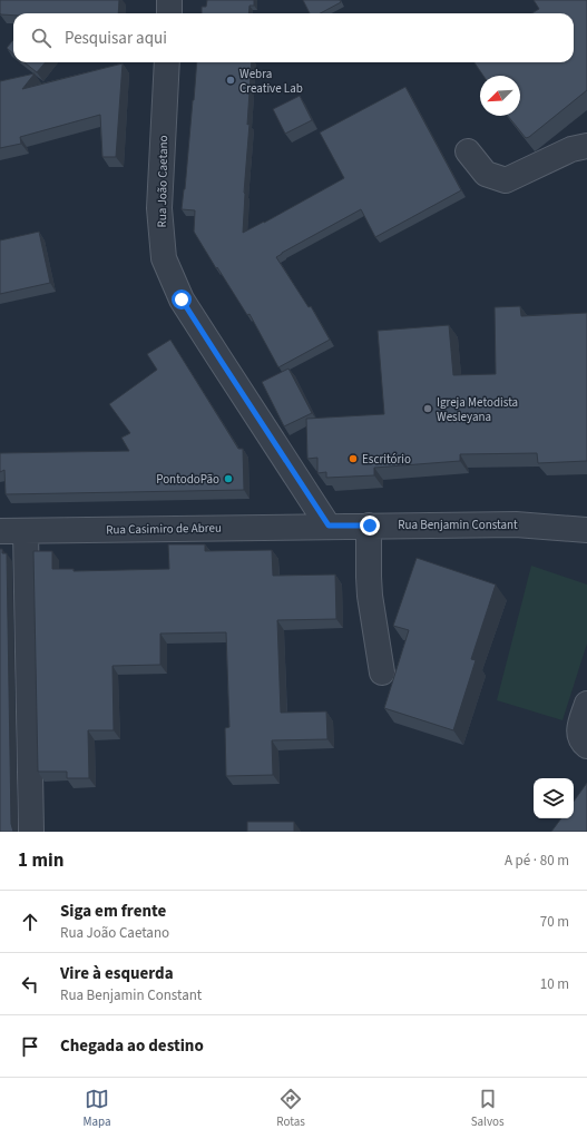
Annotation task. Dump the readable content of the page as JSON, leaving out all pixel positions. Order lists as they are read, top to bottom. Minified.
{"streets":{"street":["Rua João Caetano","Rua Benjamin Constant","Rua Casimiro de Abreu"]},"crossings":[["Rua João Caetano","Rua Benjamin Constant"],["Rua João Caetano","Rua Casimiro de Abreu"],["Rua Benjamin Constant","Rua Casimiro de Abreu"]],"places":["Webra Creative Lab","Igreja Metodista Wesleyana","Escritório","PontodoPão"],"north":"bottom left","page":{"search":"Pesquisar aqui","heading":["1 min","A pé · 80 m"],"list":[["Siga em frente","Rua João Caetano","70 m"],["Vire à esquerda","Rua Benjamin Constant","10 m"],"Chegada ao destino"],"nav":["Mapa","Rotas","Salvos"]}}
